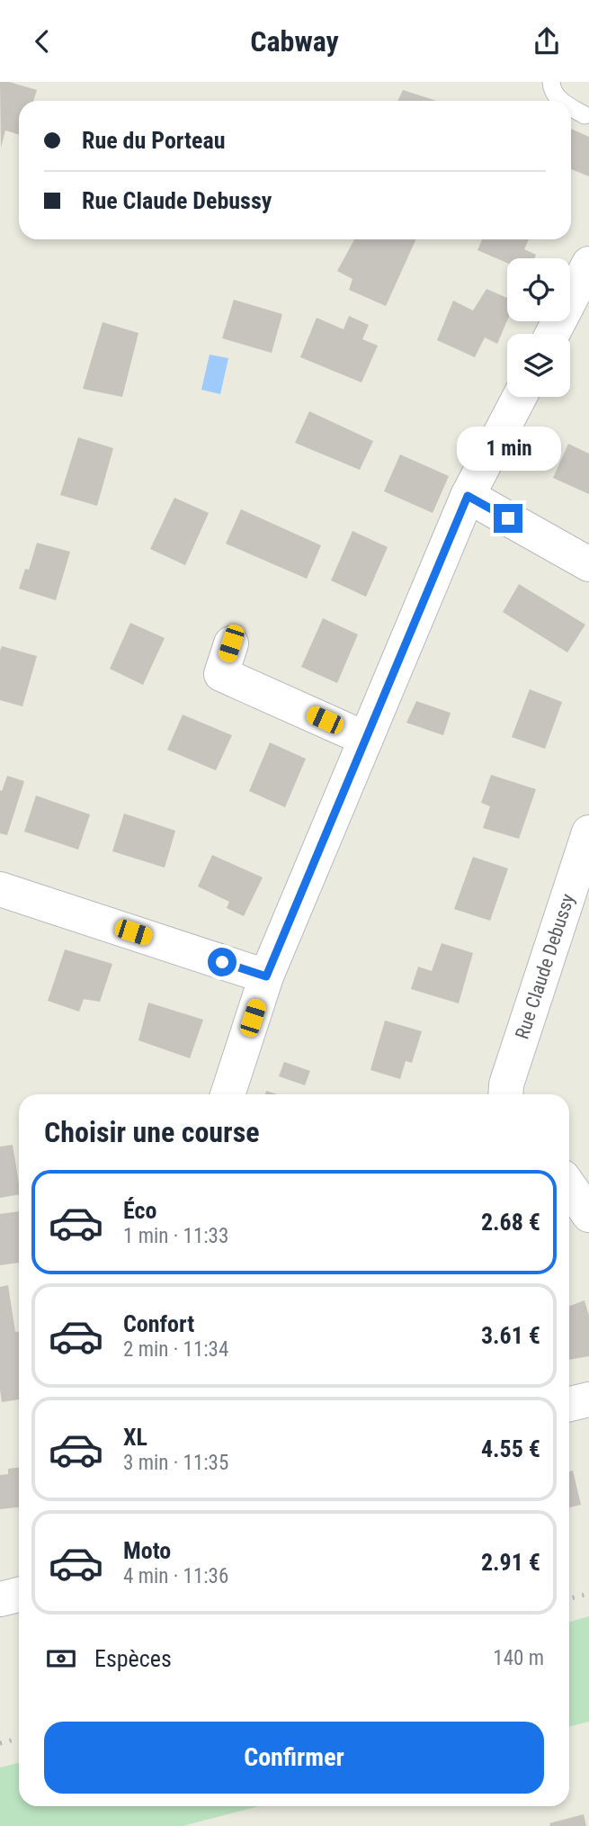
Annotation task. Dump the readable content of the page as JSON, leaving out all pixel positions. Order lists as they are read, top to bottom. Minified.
{"streets":{"street":["Rue Claude Debussy"]},"page":{"header":"Cabway","banner":["Rue du Porteau","Rue Claude Debussy"],"bubble":"1 min","heading":"Choisir une course","list":[{"name":"Éco","note":"1 min · 11:33","value":"2.68 €"},{"name":"Confort","note":"2 min · 11:34","value":"3.61 €"},{"name":"XL","note":"3 min · 11:35","value":"4.55 €"},{"name":"Moto","note":"4 min · 11:36","value":"2.91 €"}],"pay":["Espèces","140 m"],"buttons":"Confirmer"}}
